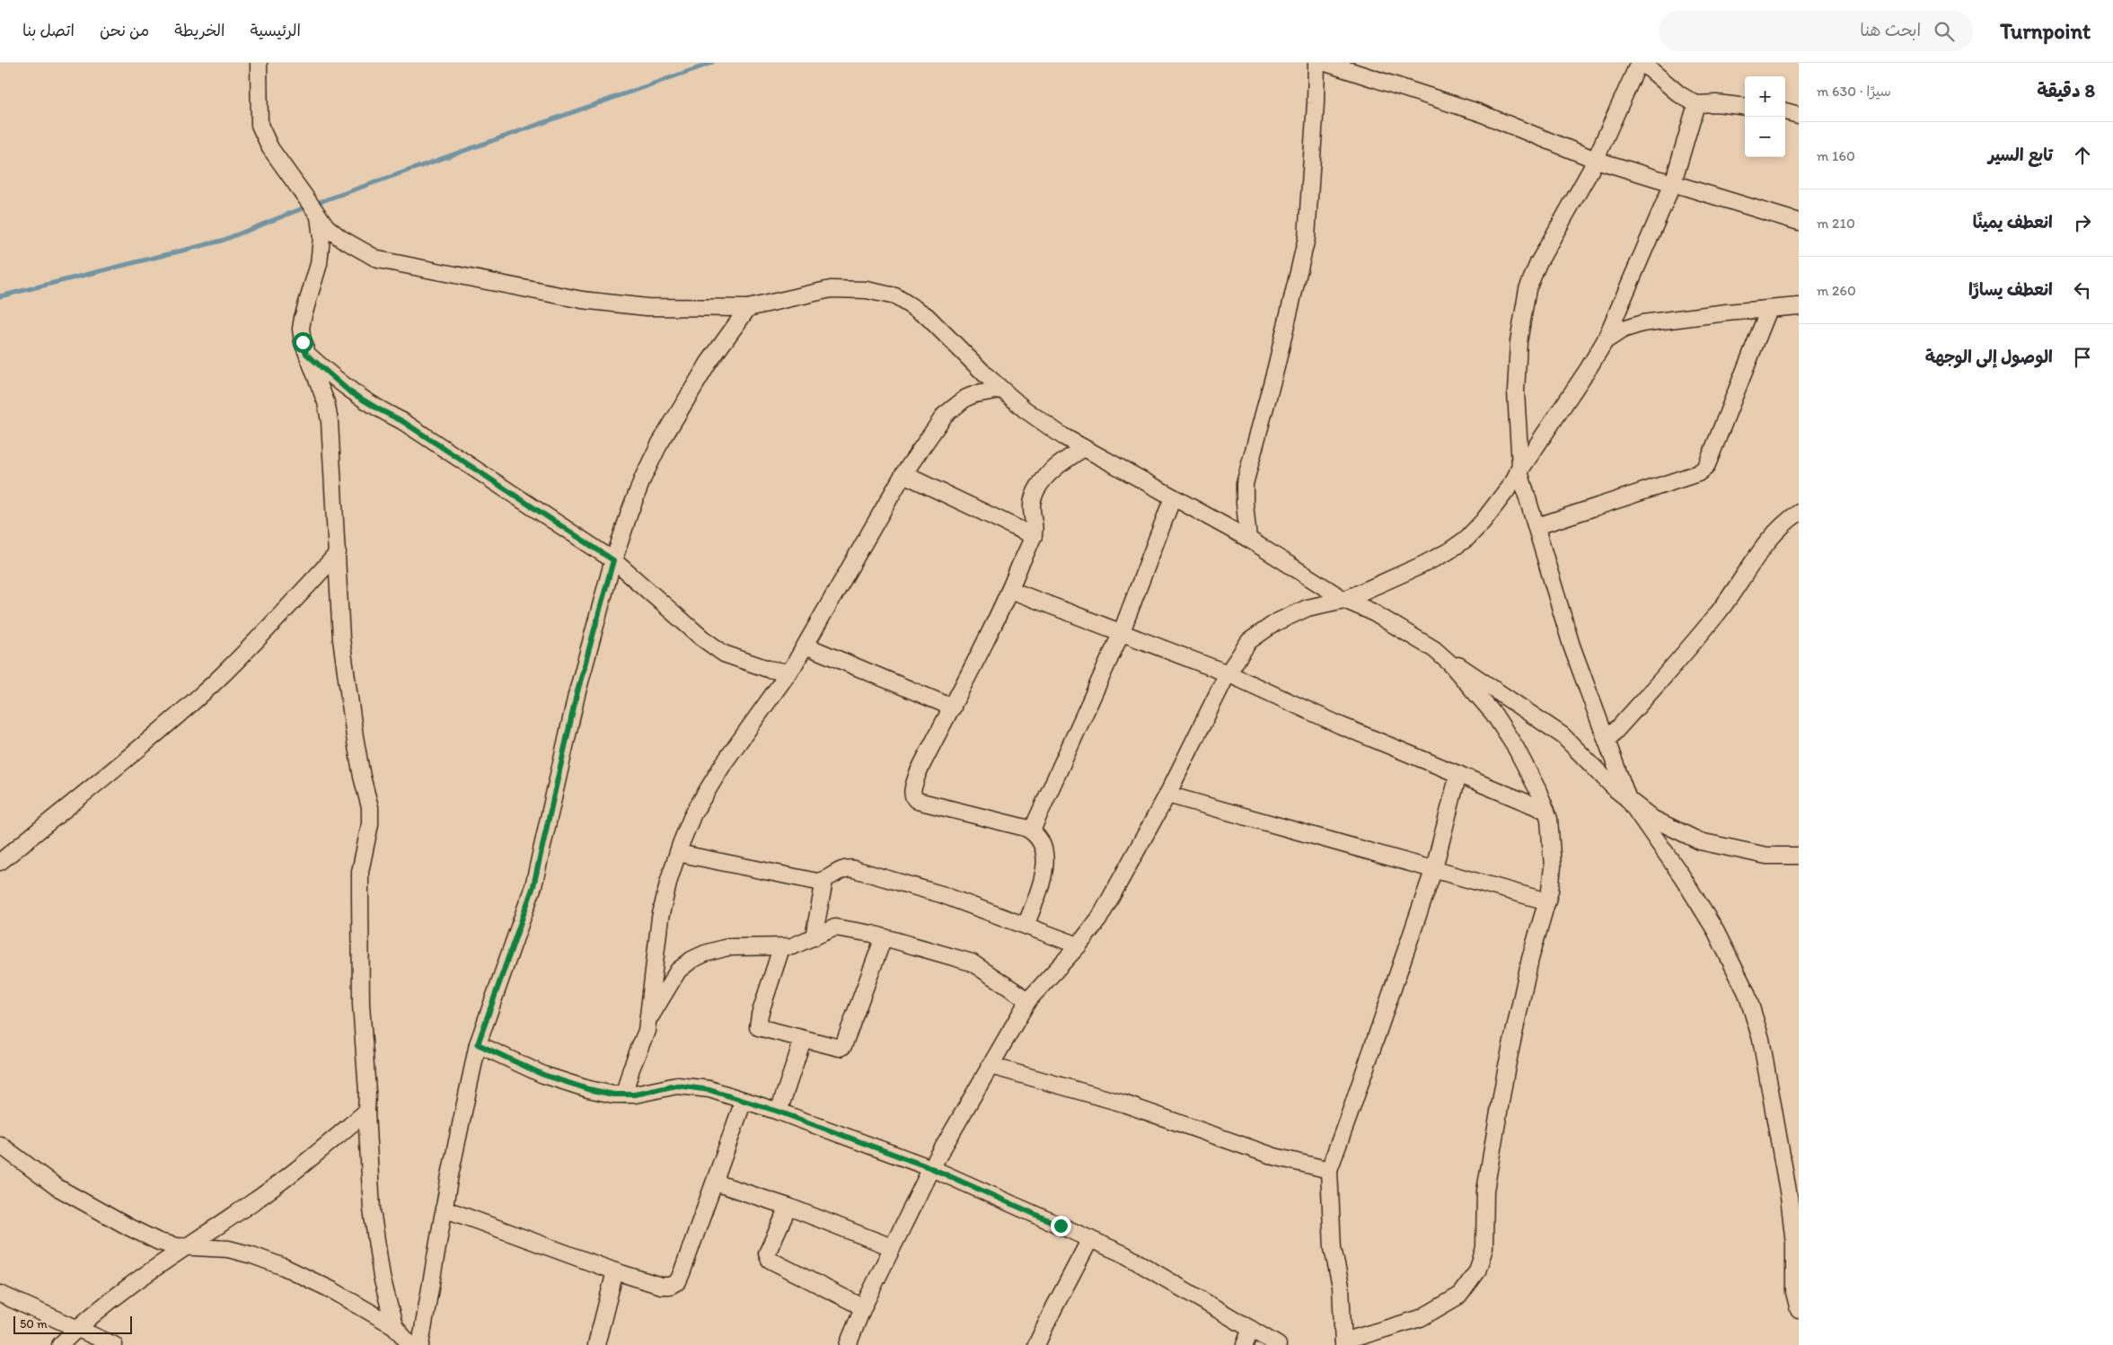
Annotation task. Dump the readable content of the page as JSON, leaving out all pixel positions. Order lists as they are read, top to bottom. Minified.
{"scale_bar":"50 m","page":{"header":"Turnpoint","search":"ابحث هنا","nav":["الرئيسية","الخريطة","من نحن","اتصل بنا"],"heading":["8 دقيقة","سيرًا · 630 m"],"map_buttons":["+","−"],"list":[["تابع السير","160 m"],["انعطف يمينًا","210 m"],["انعطف يسارًا","260 m"],"الوصول إلى الوجهة"],"scale":"50 m"}}
